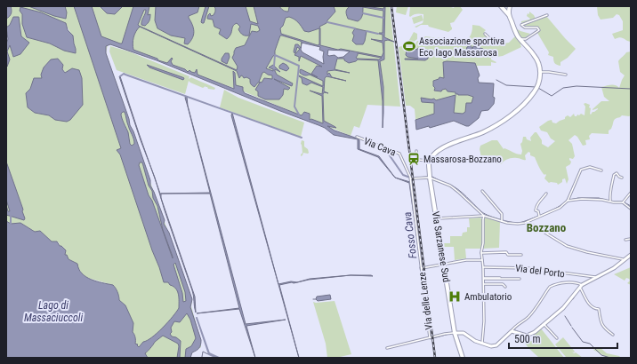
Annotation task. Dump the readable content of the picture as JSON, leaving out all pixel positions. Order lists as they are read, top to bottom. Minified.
{"streets":{"main road":["Via Sarzanese Sud"],"street":["Via Cava","Via del Porto","Via delle Lenze"]},"crossings":[["Via Cava","Via delle Lenze"]],"districts":["Bozzano"],"water":["Fosso Cava","Lago di Massaciuccoli"],"places":{"sports":["Associazione sportiva Eco lago Massarosa"],"station":["Massarosa-Bozzano"],"hospital":["Ambulatorio"]},"scale_bar":"500 m"}
